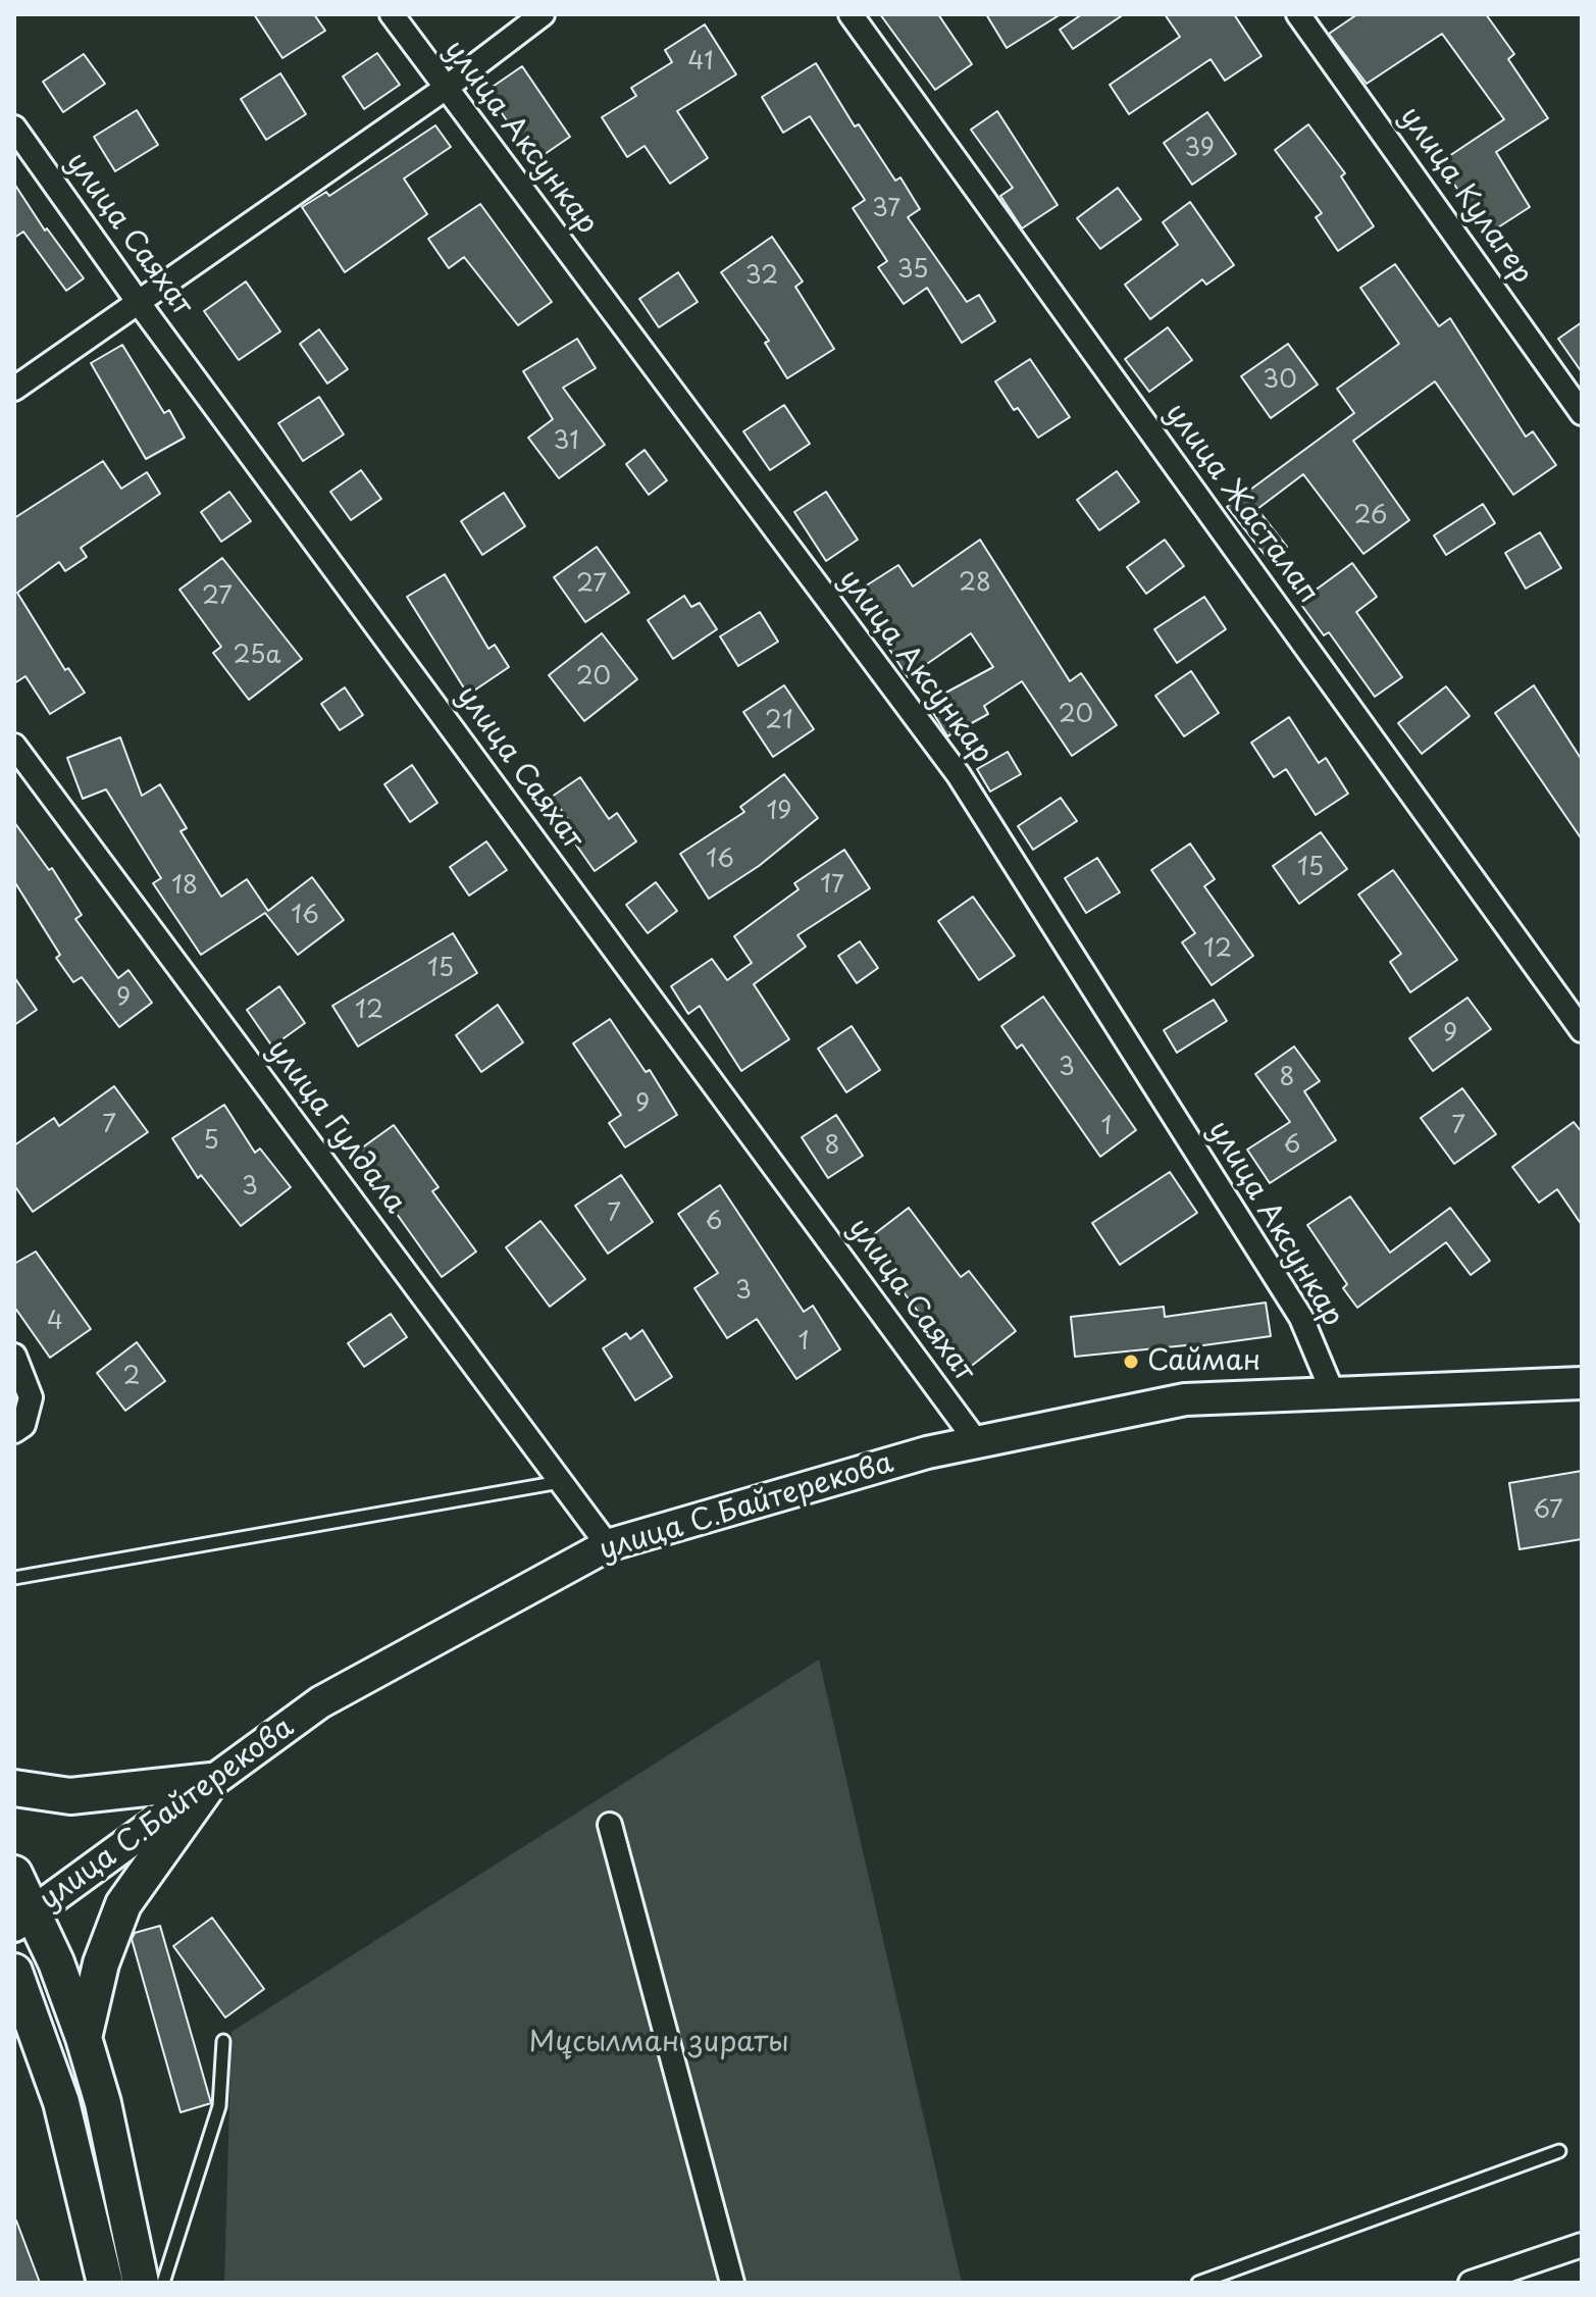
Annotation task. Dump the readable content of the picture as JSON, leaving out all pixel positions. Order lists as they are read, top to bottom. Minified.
{"streets":{"main road":["улица С.Байтерекова"],"street":["улица Аксункар","улица Кулагер","улица Саяхат","улица Жасталап","улица Гулдала"]},"crossings":[["улица Аксункар","улица С.Байтерекова"],["улица Саяхат","улица С.Байтерекова"],["улица Гулдала","улица С.Байтерекова"]],"parks":["Мұсылман зираты"],"places":["Сайман"],"house_numbers":["41","39","37","35","32","30","31","26","28","27","27","25а","20","20","21","19","16","15","17","18","16","12","15","9","12","9","3","8","9","7","7","1","5","6","8","3","7","6","3","4","1","2","67"]}
